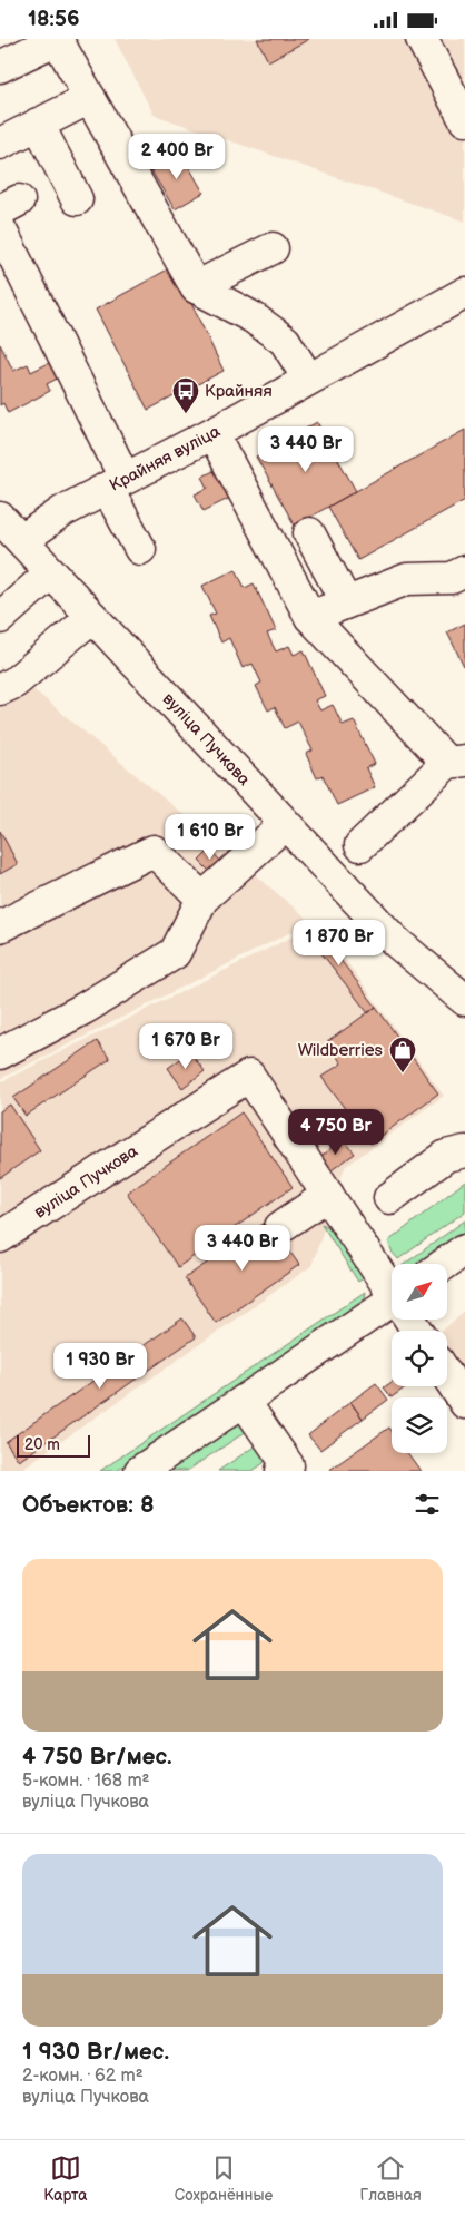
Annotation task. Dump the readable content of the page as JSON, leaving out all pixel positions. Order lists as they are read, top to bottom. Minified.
{"streets":{"street":["Крайняя вуліца","вуліца Пучкова"]},"places":{"bus stop":["Крайняя"],"shop":["Wildberries"]},"scale_bar":"20 m","north":"top right","page":{"status":"18:56","price":["2 400 Br","3 440 Br","1 610 Br","1 870 Br","1 670 Br","4 750 Br","3 440 Br","1 930 Br"],"scale":"20 m","heading":"Объектов: 8","list":[{"name":"4 750 Br/мес.","note":"5-комн. · 168 m² · вуліца Пучкова"},{"name":"1 930 Br/мес.","note":"2-комн. · 62 m² · вуліца Пучкова"}],"tabs":["Карта","Сохранённые","Главная"]}}
